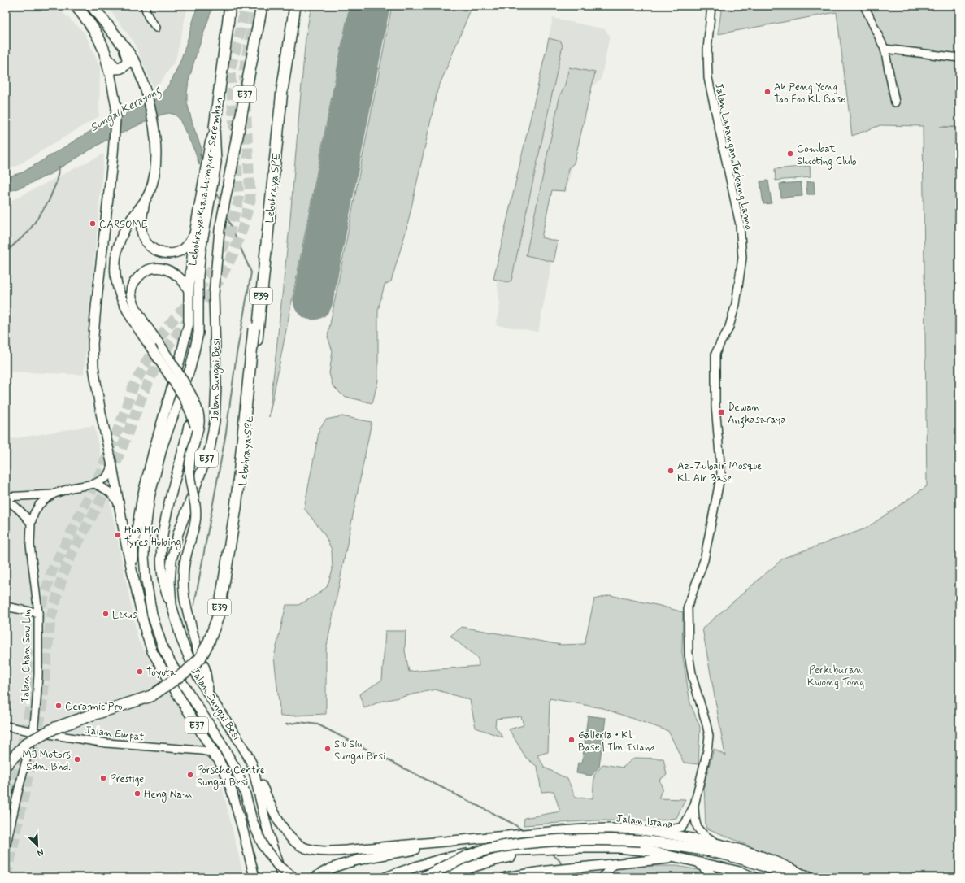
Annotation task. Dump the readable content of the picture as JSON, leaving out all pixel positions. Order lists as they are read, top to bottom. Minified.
{"streets":{"highway":["E37","Lebuhraya Kuala Lumpur–Seremban","Lebuhraya SPE","E39"],"main road":["Jalan Sungai Besi","Jalan Istana"],"street":["Jalan Lapangan Terbang Lama","Jalan Chan Sow Lin","Jalan Empat"]},"crossings":[["E37","Lebuhraya Kuala Lumpur–Seremban"],["E37","Jalan Sungai Besi"],["E37","Jalan Empat"],["Jalan Lapangan Terbang Lama","Jalan Istana"],["Jalan Chan Sow Lin","Jalan Empat"]],"water":["Sungai Kerayong"],"parks":["Perkuburan Kwong Tong"],"places":{"other":["Ah Peng Yong Tao Foo KL Base","Combat Shooting Club","CARSOME","Az-Zubair Mosque KL Air Base","Hua Hin Tyres Holding","Lexus","Toyota","Ceramic Pro","Galleria • KL Base | Jln Istana","Siu Siu Sungai Besi","MJ Motors Sdn. Bhd.","Porsche Centre Sungai Besi","Prestige","Heng Nam"],"transit":["Dewan Angkasaraya"]},"north":"bottom right"}
